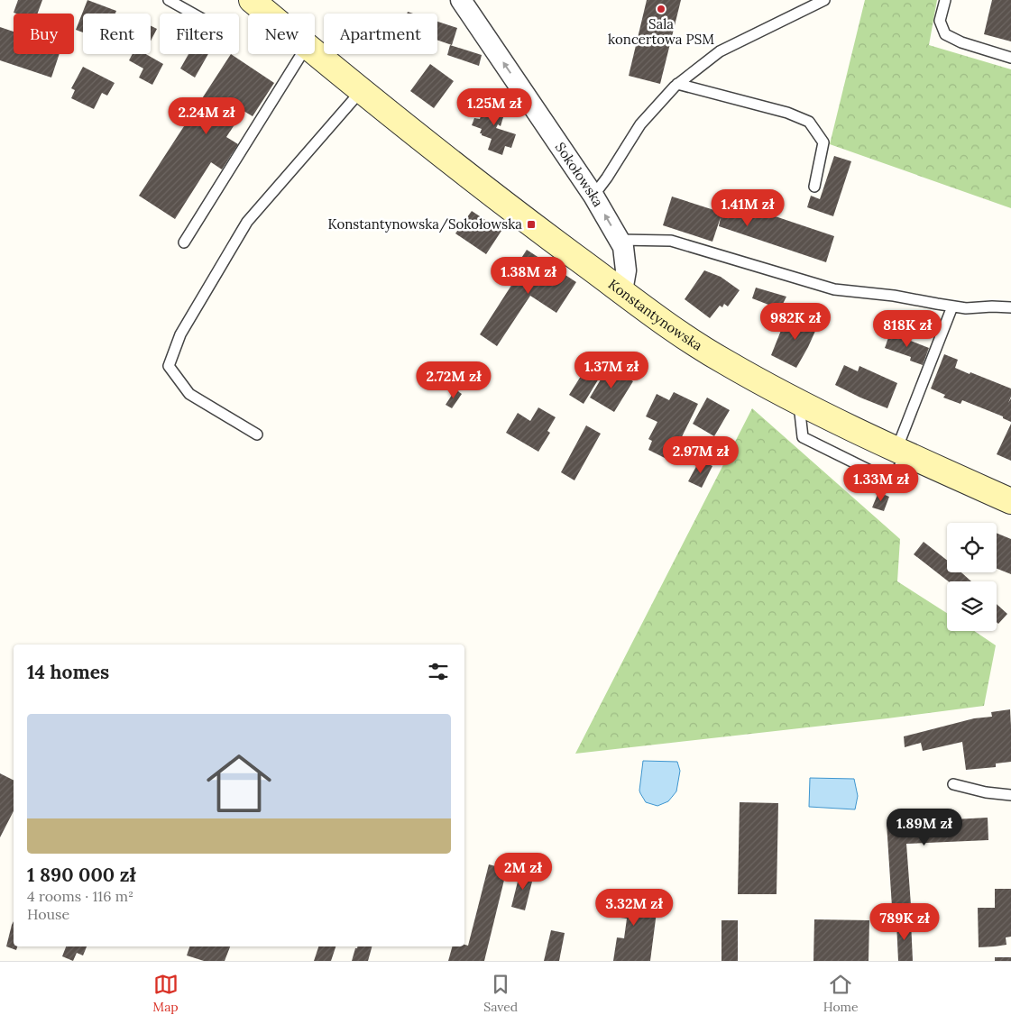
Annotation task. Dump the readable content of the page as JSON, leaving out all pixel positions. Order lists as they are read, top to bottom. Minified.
{"streets":{"main road":["Konstantynowska"],"street":["Sokołowska"]},"crossings":[["Sokołowska","Konstantynowska"]],"one_way":["Sokołowska"],"places":{"other":["Sala koncertowa PSM"],"transit":["Konstantynowska/Sokołowska"]},"page":{"chip":["Buy","Rent","Filters","New","Apartment"],"price":["1.25M zł","2.24M zł","1.41M zł","1.38M zł","982K zł","818K zł","1.37M zł","2.72M zł","2.97M zł","1.33M zł","1.89M zł","2M zł","3.32M zł","789K zł"],"heading":"14 homes","list":[{"name":"1 890 000 zł","note":"4 rooms · 116 m² · House"}],"tabs":["Map","Saved","Home"]}}
